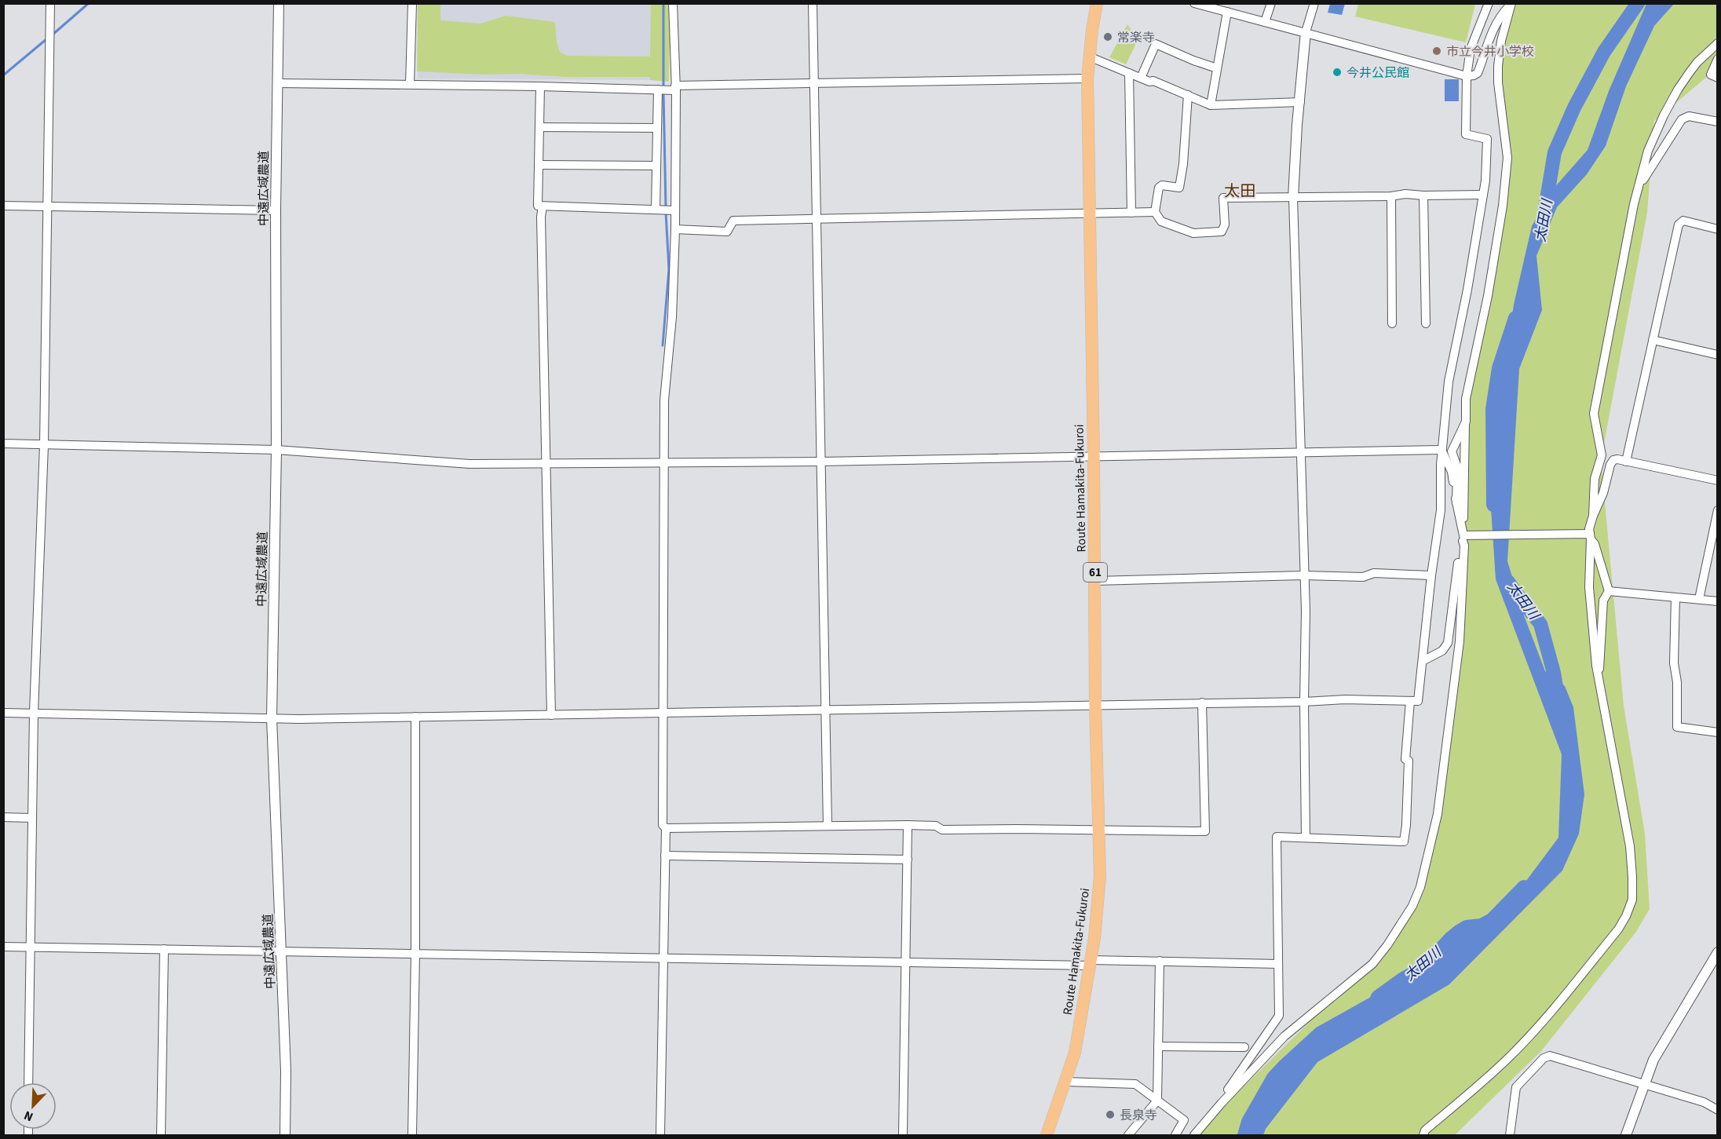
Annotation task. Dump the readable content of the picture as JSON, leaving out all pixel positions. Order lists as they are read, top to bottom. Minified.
{"streets":{"main road":["Route Hamakita-Fukuroi","61"],"street":["中遠広域農道"]},"districts":["太田"],"water":["太田川"],"places":["常楽寺","市立今井小学校","今井公民館","長泉寺"],"north":"bottom left"}
